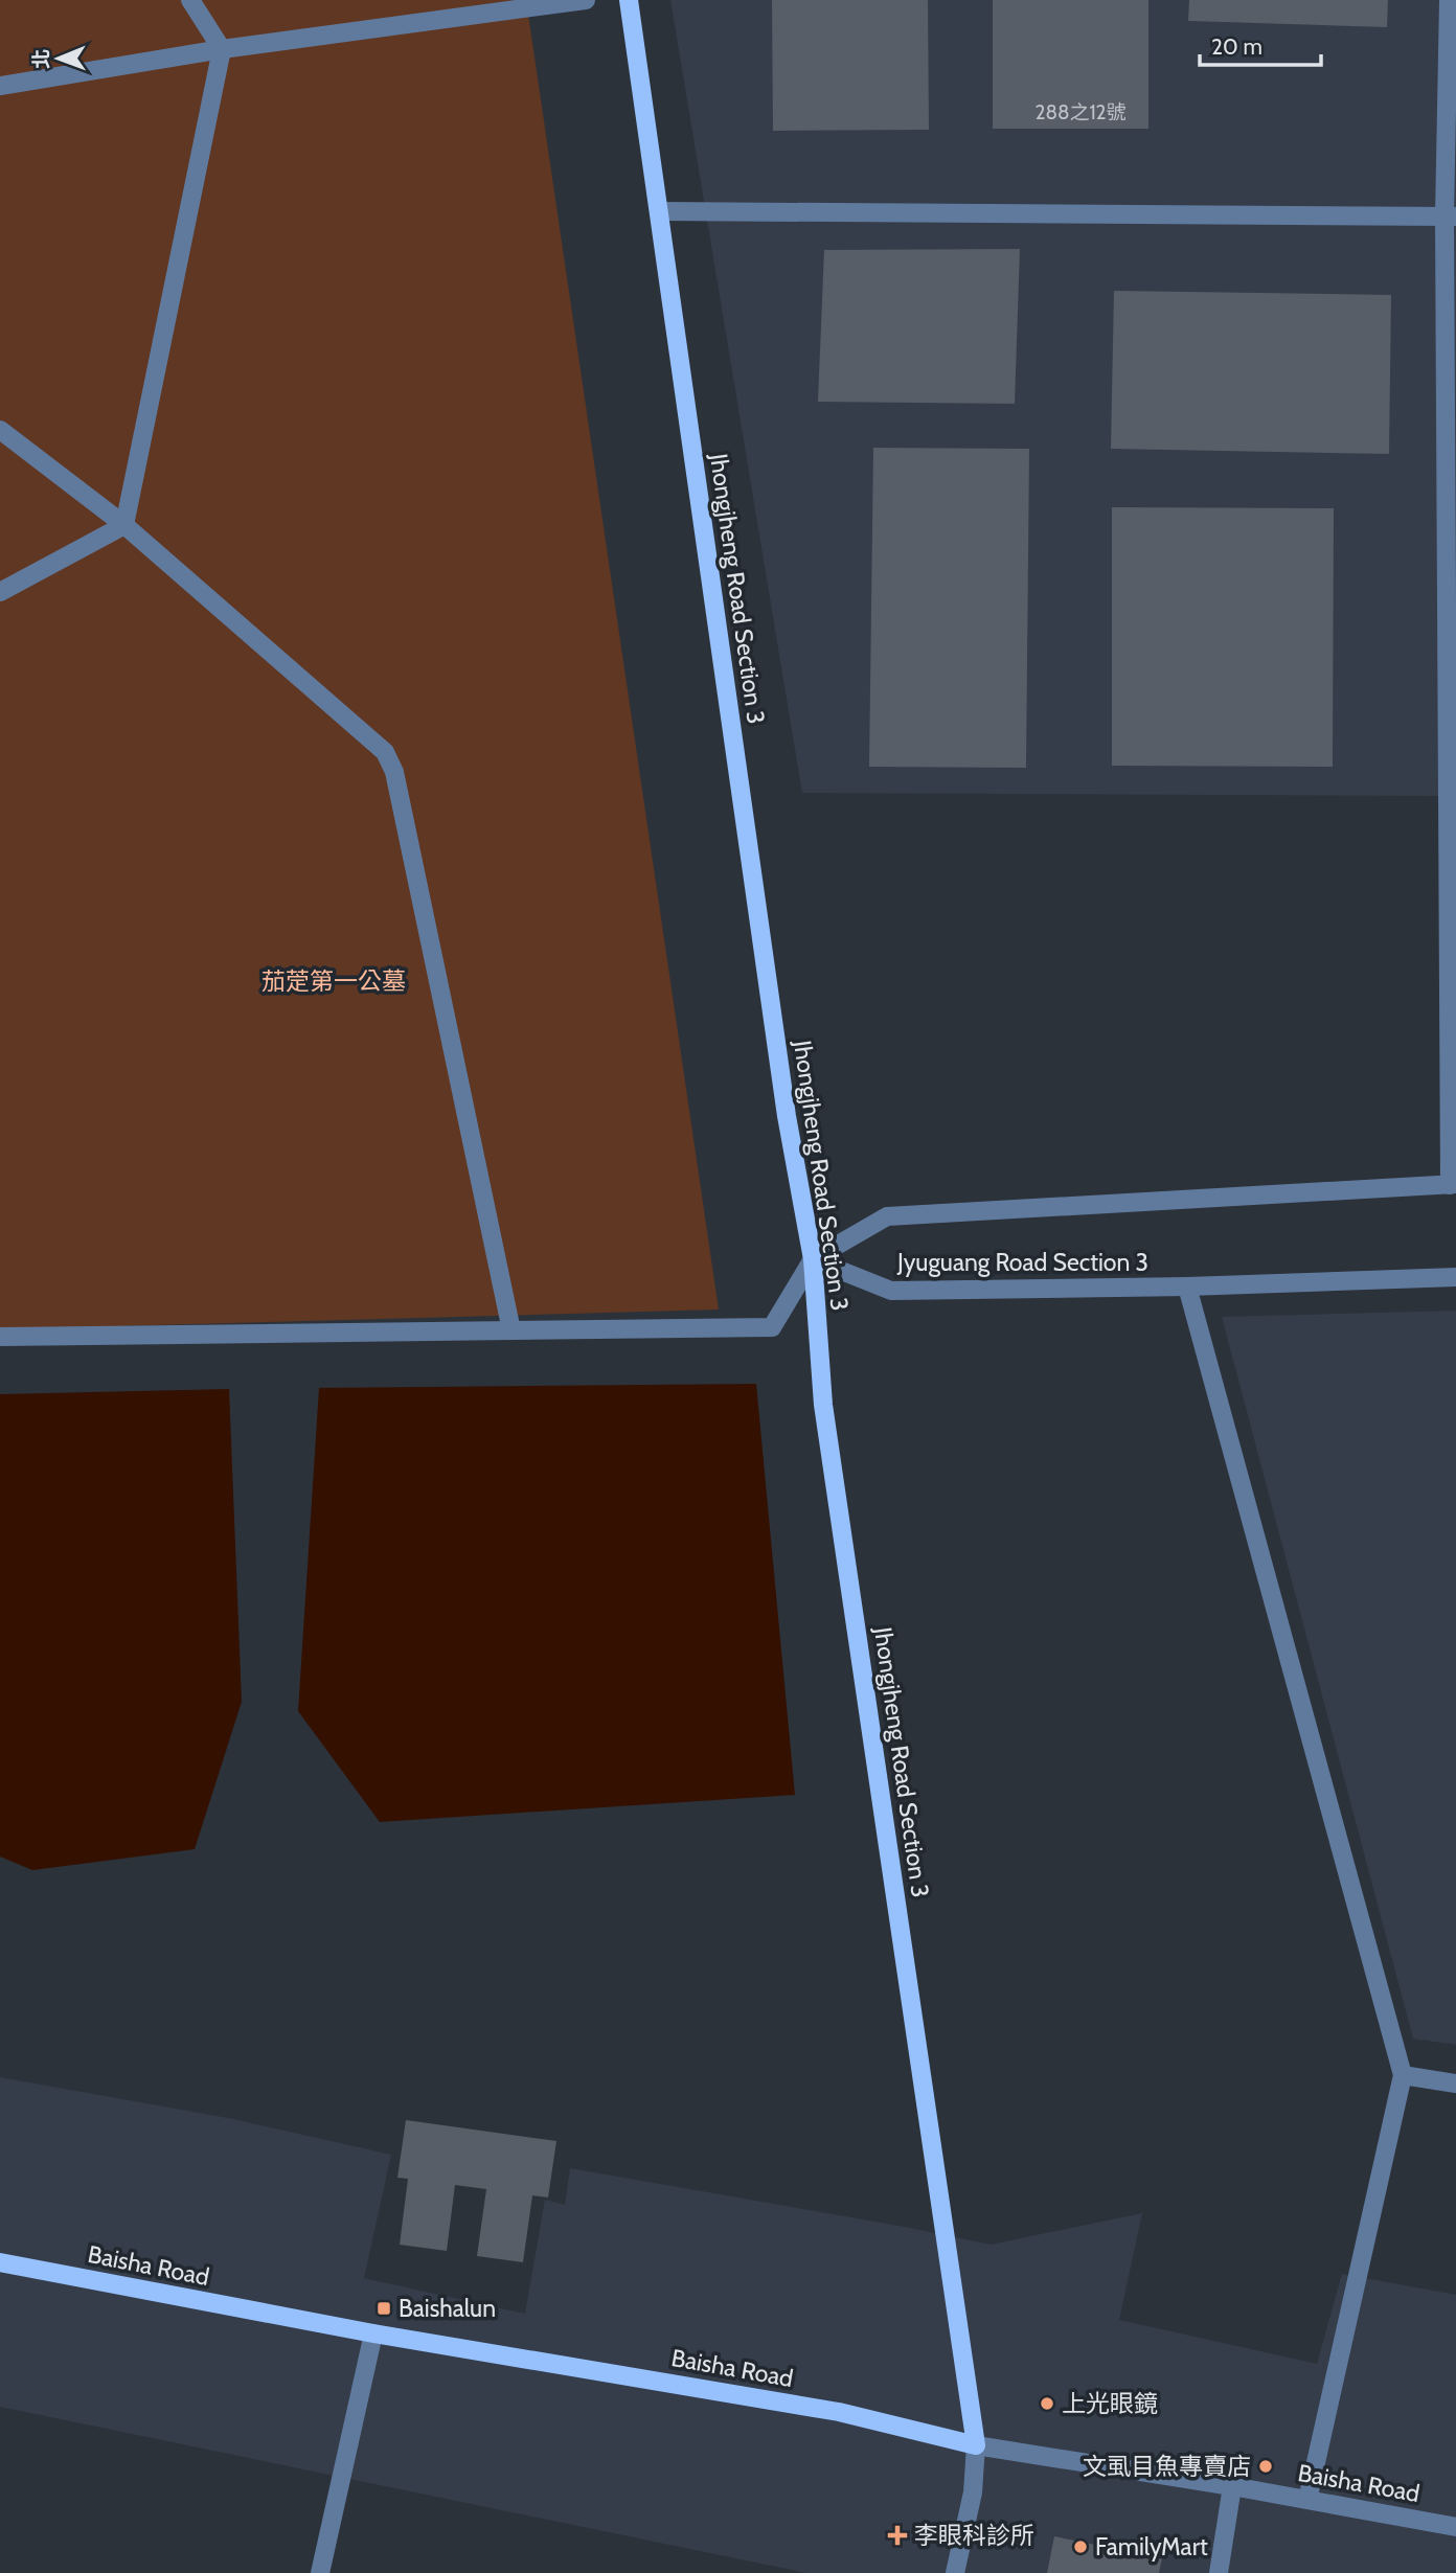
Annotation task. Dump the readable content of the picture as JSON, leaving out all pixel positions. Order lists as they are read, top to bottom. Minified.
{"streets":{"main road":["Jhongjheng Road Section 3","Baisha Road"],"street":["Jyuguang Road Section 3"]},"crossings":[["Jhongjheng Road Section 3","Jyuguang Road Section 3"],["Jhongjheng Road Section 3","Baisha Road"]],"parks":["茄萣第一公墓"],"places":{"transit":["Baishalun"],"other":["上光眼鏡","文虱目魚專賣店","FamilyMart"],"health":["李眼科診所"]},"house_numbers":["288之12號"],"scale_bar":"20 m","north":"left"}
